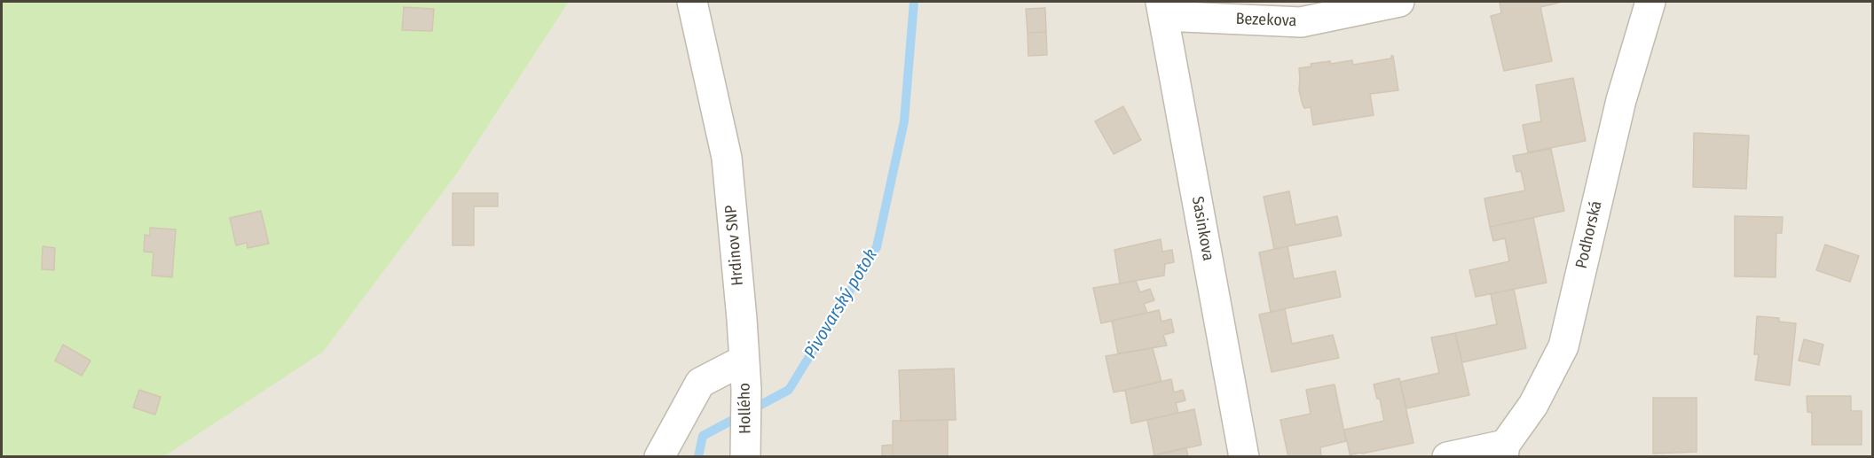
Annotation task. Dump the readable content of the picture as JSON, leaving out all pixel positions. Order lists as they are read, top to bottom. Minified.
{"streets":{"street":["Bezekova","Sasinkova","Podhorská","Hrdinov SNP","Hollého"]},"crossings":[["Bezekova","Sasinkova"],["Hrdinov SNP","Hollého"]],"water":["Pivovarský potok"]}
